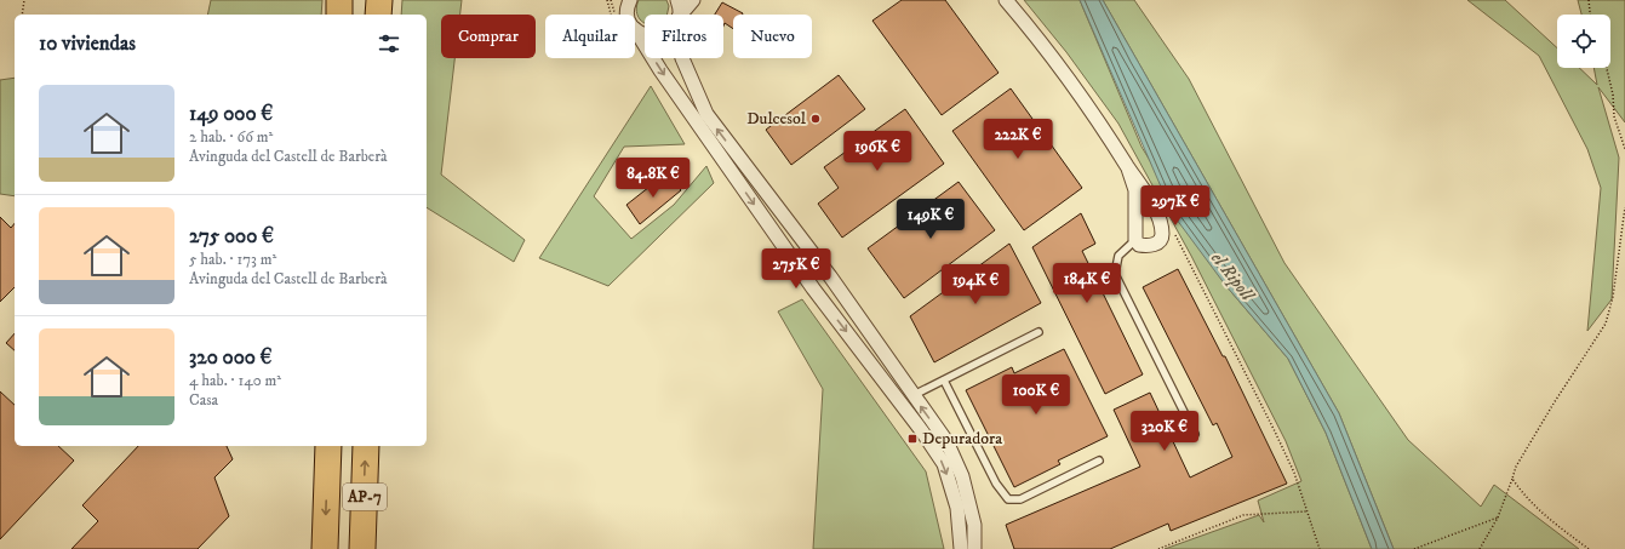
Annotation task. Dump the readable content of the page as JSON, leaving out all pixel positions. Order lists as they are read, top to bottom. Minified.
{"streets":{"highway":["AP-7"]},"water":["el Ripoll"],"places":{"other":["Dulcesol"],"transit":["Depuradora"]},"page":{"chip":["Comprar","Alquilar","Filtros","Nuevo"],"heading":"10 viviendas","list":[{"name":"149 000 €","note":"2 hab. · 66 m² · Avinguda del Castell de Barberà"},{"name":"275 000 €","note":"5 hab. · 173 m² · Avinguda del Castell de Barberà"},{"name":"320 000 €","note":"4 hab. · 140 m² · Casa"}],"price":["222K €","196K €","84.8K €","297K €","149K €","275K €","184K €","194K €","100K €","320K €"]}}
